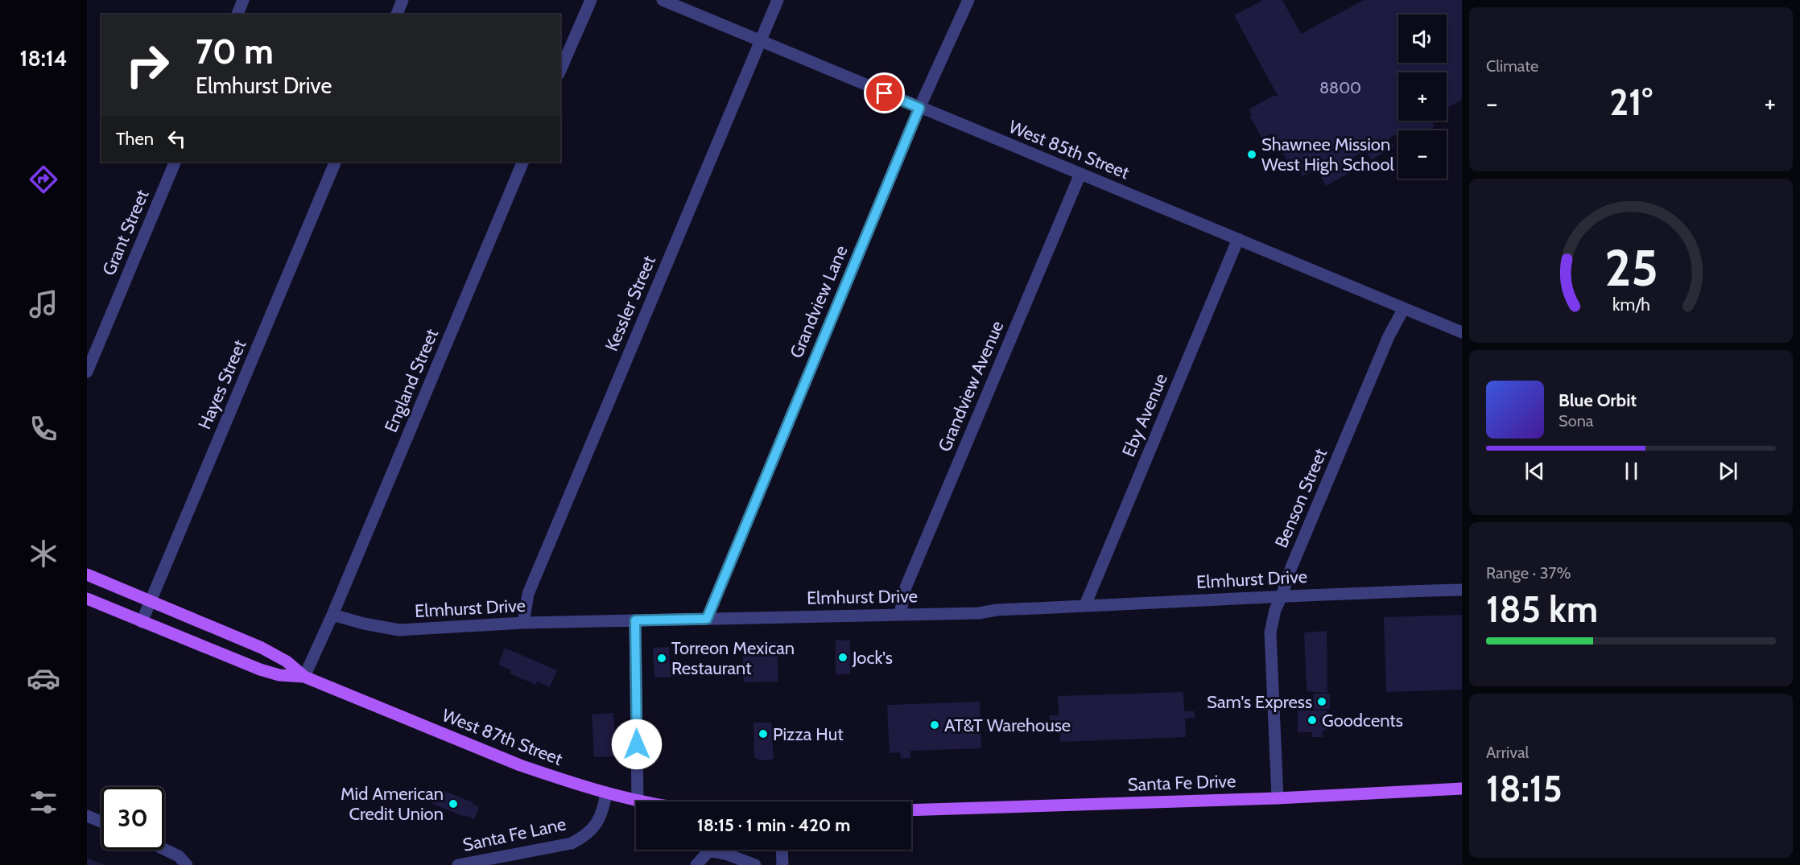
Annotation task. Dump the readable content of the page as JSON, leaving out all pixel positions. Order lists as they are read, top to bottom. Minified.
{"streets":{"main road":["West 87th Street","Santa Fe Drive"],"street":["West 85th Street","Grant Street","Grandview Lane","Kessler Street","England Street","Hayes Street","Grandview Avenue","Eby Avenue","Benson Street","Elmhurst Drive","Santa Fe Lane"]},"crossings":[["West 85th Street","Grandview Lane"],["West 85th Street","Kessler Street"],["West 85th Street","Grandview Avenue"],["West 85th Street","Eby Avenue"],["West 85th Street","Benson Street"],["Grandview Lane","Elmhurst Drive"],["Kessler Street","Elmhurst Drive"],["England Street","Elmhurst Drive"],["Hayes Street","West 87th Street"],["Grandview Avenue","Elmhurst Drive"],["Eby Avenue","Elmhurst Drive"],["Benson Street","Elmhurst Drive"],["Benson Street","Santa Fe Drive"],["West 87th Street","Santa Fe Lane"]],"places":["Shawnee Mission West High School","Jock's","Torreon Mexican Restaurant","Sam's Express","Goodcents","AT&T Warehouse","Pizza Hut","Mid American Credit Union"],"house_numbers":["8800"],"page":{"tabs":"18:14","tile":["Climate",["Range · 37%","185 km"],["Arrival","18:15"]],"map_buttons":["+","−"],"turn":["70 m","Elmhurst Drive"],"heat":["−","21°","+"],"then":"Then","song":["Blue Orbit","Sona"],"limit":"30","trip":"18:15 · 1 min · 420 m","gauge":["25","km/h"]}}
